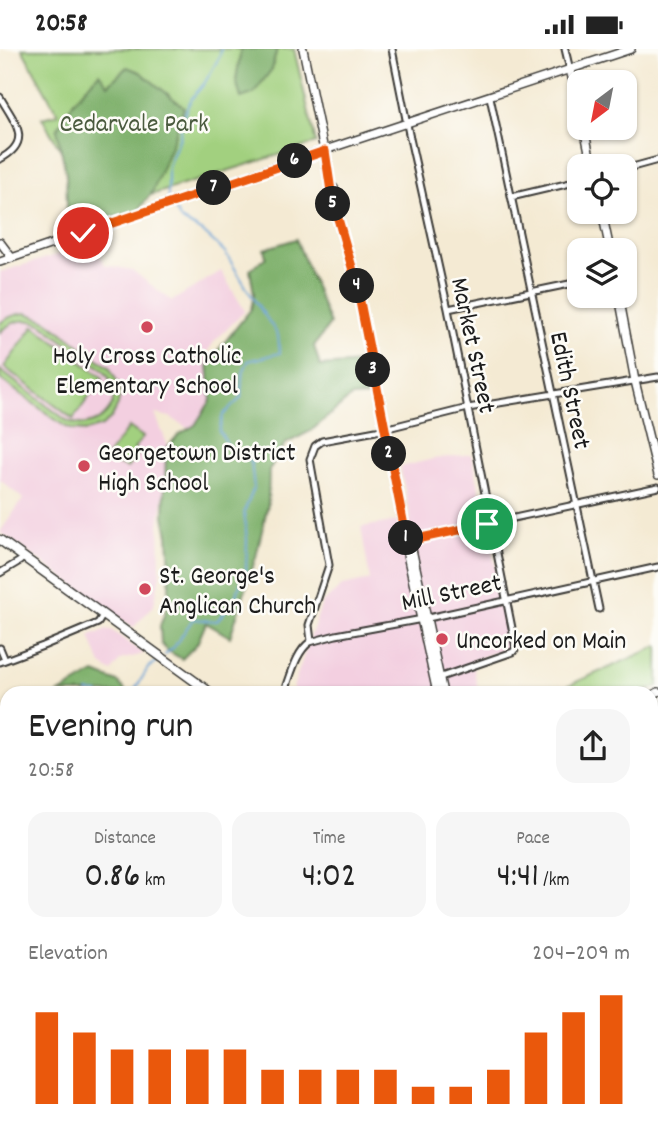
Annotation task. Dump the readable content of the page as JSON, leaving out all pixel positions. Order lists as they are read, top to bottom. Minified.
{"streets":{"street":["Market Street","Edith Street","Mill Street"]},"crossings":[["Market Street","Mill Street"],["Edith Street","Mill Street"]],"parks":["Cedarvale Park"],"places":["Holy Cross Catholic Elementary School","Georgetown District High School","St. George's Anglican Church","Uncorked on Main"],"north":"bottom left","page":{"status":"20:58","pins":["6","7","5","4","3","2","1"],"heading":["Evening run","20:58"],"stats":[["Distance","0.86 km"],["Time","4:02"],["Pace","4:41 /km"]],"chart":["Elevation","204–209 m"]}}
